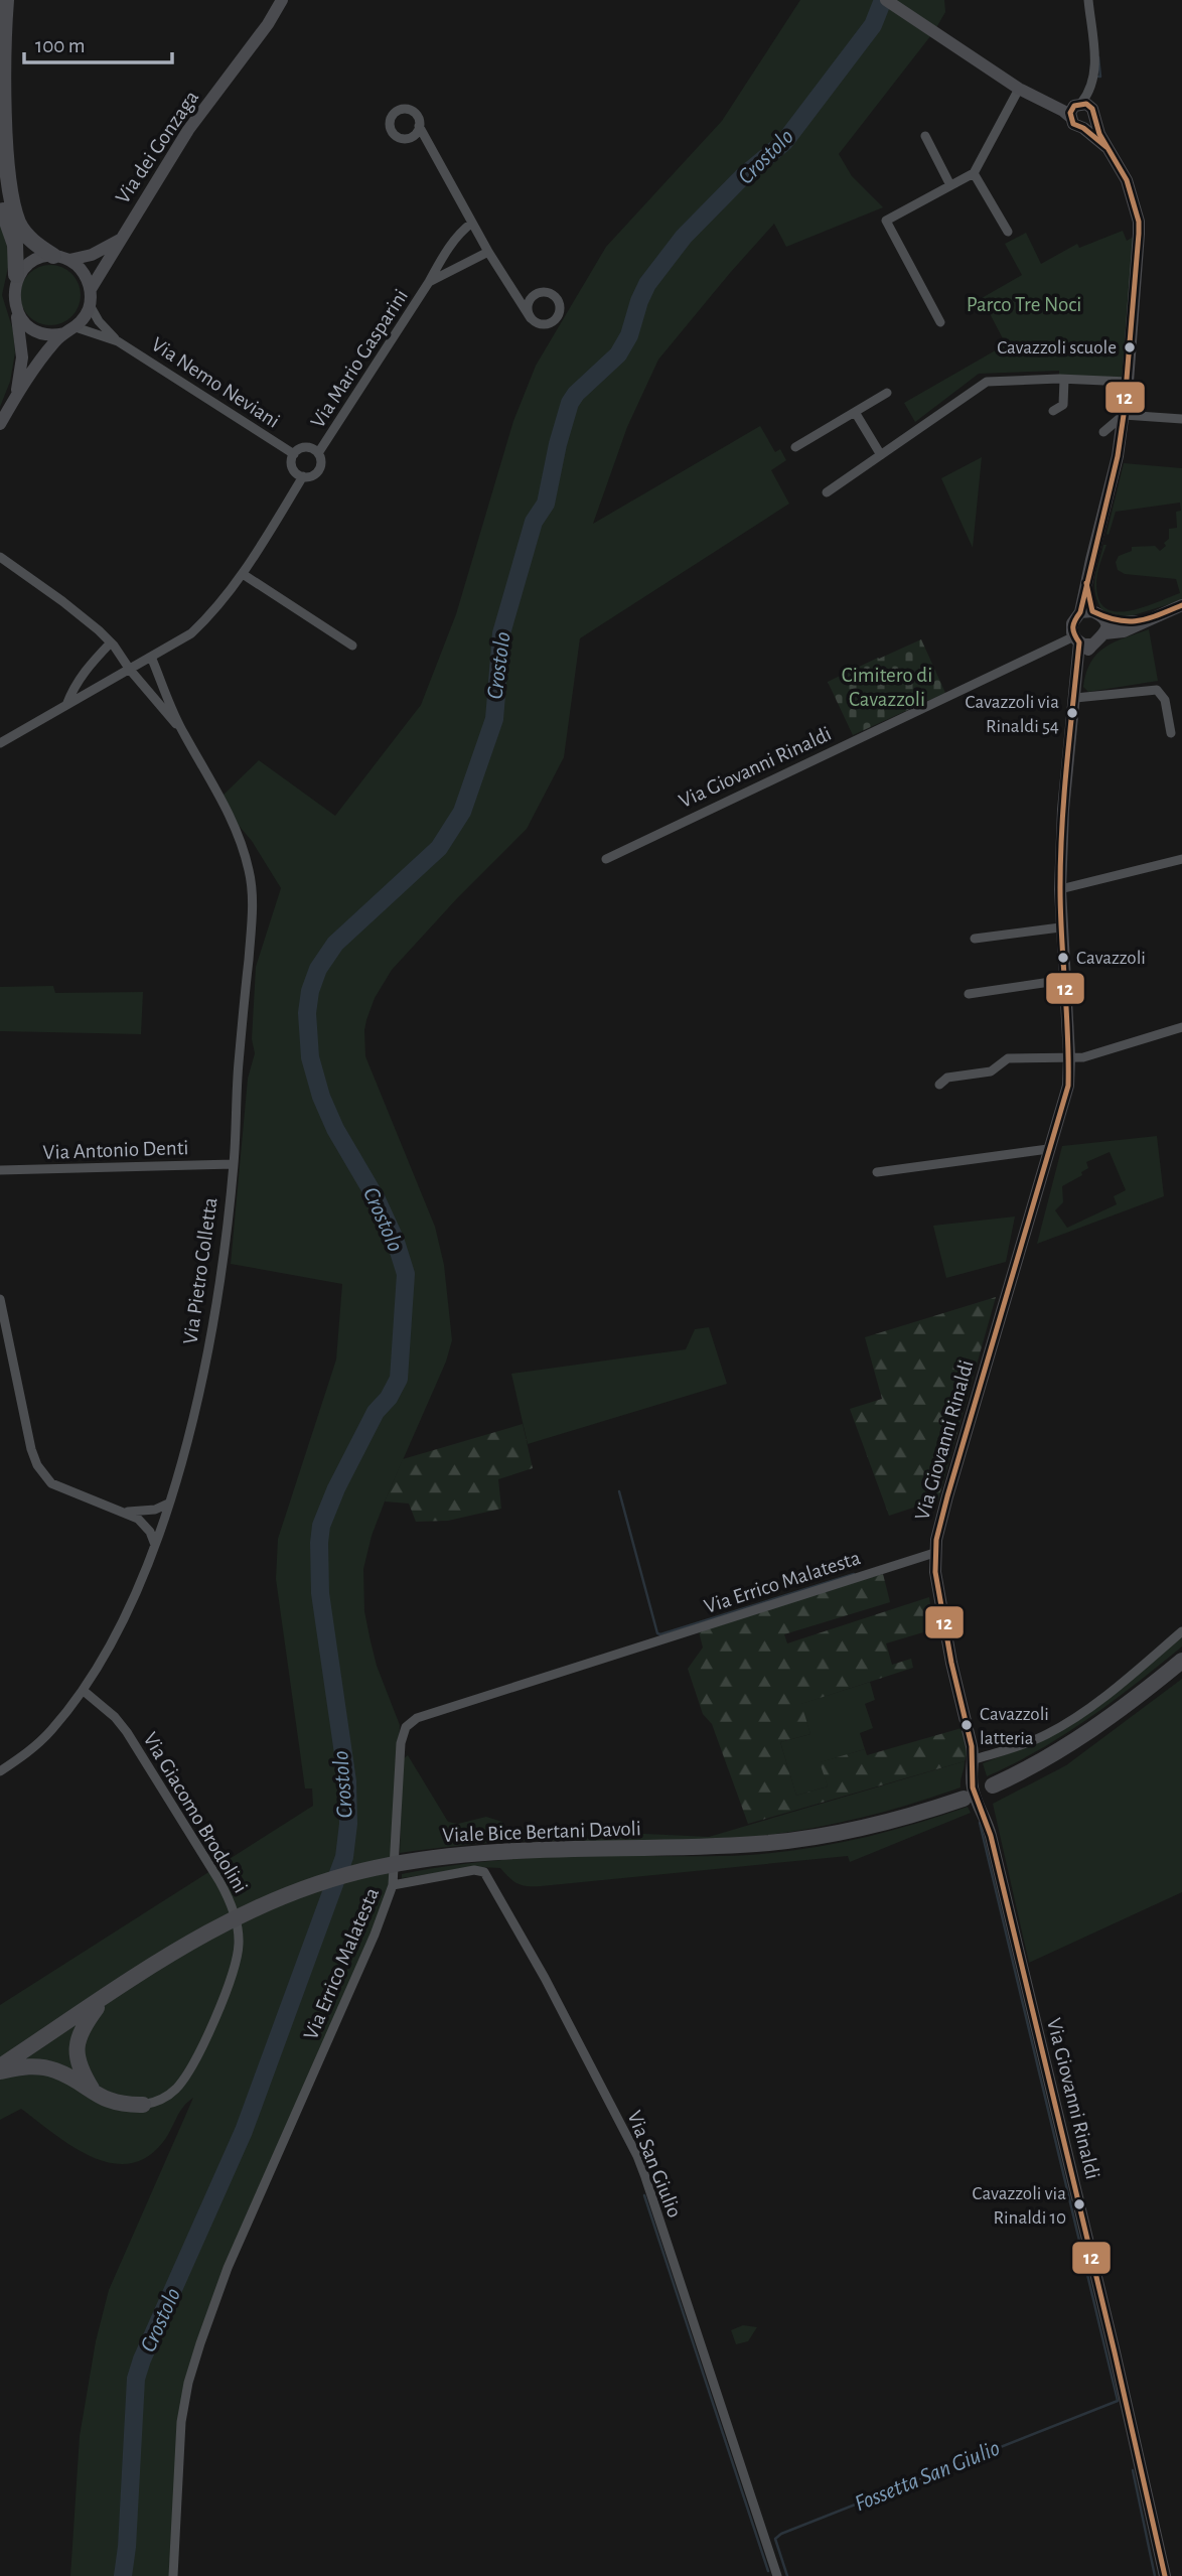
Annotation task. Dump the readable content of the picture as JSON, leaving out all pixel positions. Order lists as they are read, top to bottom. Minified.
{"streets":{"highway":["Viale Bice Bertani Davoli"],"street":["Via dei Gonzaga","Via Mario Gasparini","Via Nemo Neviani","Via Giovanni Rinaldi","Via Antonio Denti","Via Pietro Colletta","Via Errico Malatesta","Via Giacomo Brodolini","Via San Giulio"]},"crossings":[["Via dei Gonzaga","Via Nemo Neviani"],["Via Mario Gasparini","Via Nemo Neviani"],["Via Giovanni Rinaldi","Via Errico Malatesta"],["Via Giovanni Rinaldi","Viale Bice Bertani Davoli"],["Via Antonio Denti","Via Pietro Colletta"],["Via Pietro Colletta","Via Giacomo Brodolini"],["Via Errico Malatesta","Via San Giulio"]],"water":["Crostolo","Fossetta San Giulio"],"parks":["Parco Tre Noci","Cimitero di Cavazzoli"],"places":["Cavazzoli scuole","Cavazzoli via Rinaldi 54","Cavazzoli","Cavazzoli latteria","Cavazzoli via Rinaldi 10"],"lines":["transit line 12"],"scale_bar":"100 m"}
